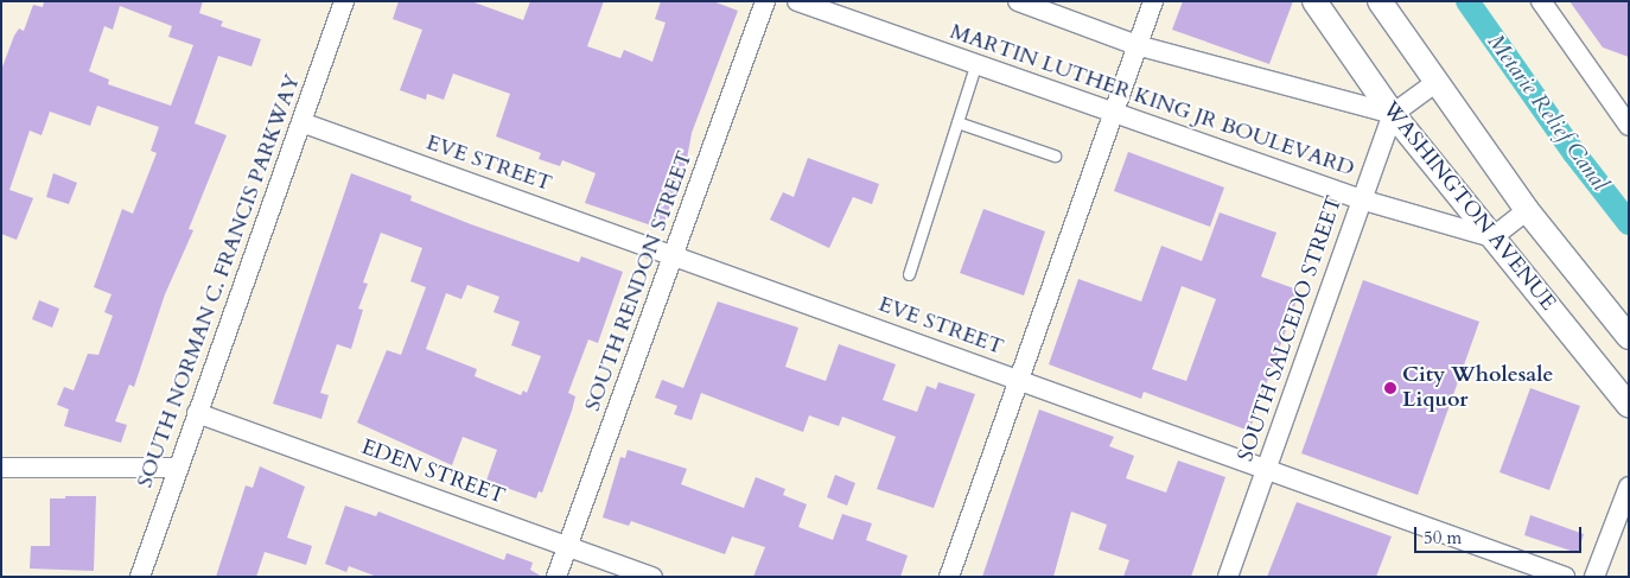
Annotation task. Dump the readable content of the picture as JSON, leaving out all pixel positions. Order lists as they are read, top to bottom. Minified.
{"streets":{"street":["MARTIN LUTHER KING JR BOULEVARD","EVE STREET","WASHINGTON AVENUE","SOUTH NORMAN C. FRANCIS PARKWAY","SOUTH RENDON STREET","SOUTH SALCEDO STREET","EDEN STREET"]},"crossings":[["MARTIN LUTHER KING JR BOULEVARD","WASHINGTON AVENUE"],["MARTIN LUTHER KING JR BOULEVARD","SOUTH SALCEDO STREET"],["EVE STREET","SOUTH NORMAN C. FRANCIS PARKWAY"],["EVE STREET","SOUTH RENDON STREET"],["EVE STREET","SOUTH SALCEDO STREET"],["WASHINGTON AVENUE","SOUTH SALCEDO STREET"],["SOUTH NORMAN C. FRANCIS PARKWAY","EDEN STREET"],["SOUTH RENDON STREET","EDEN STREET"]],"water":["Metarie Relief Canal"],"places":["City Wholesale Liquor"],"scale_bar":"50 m"}
